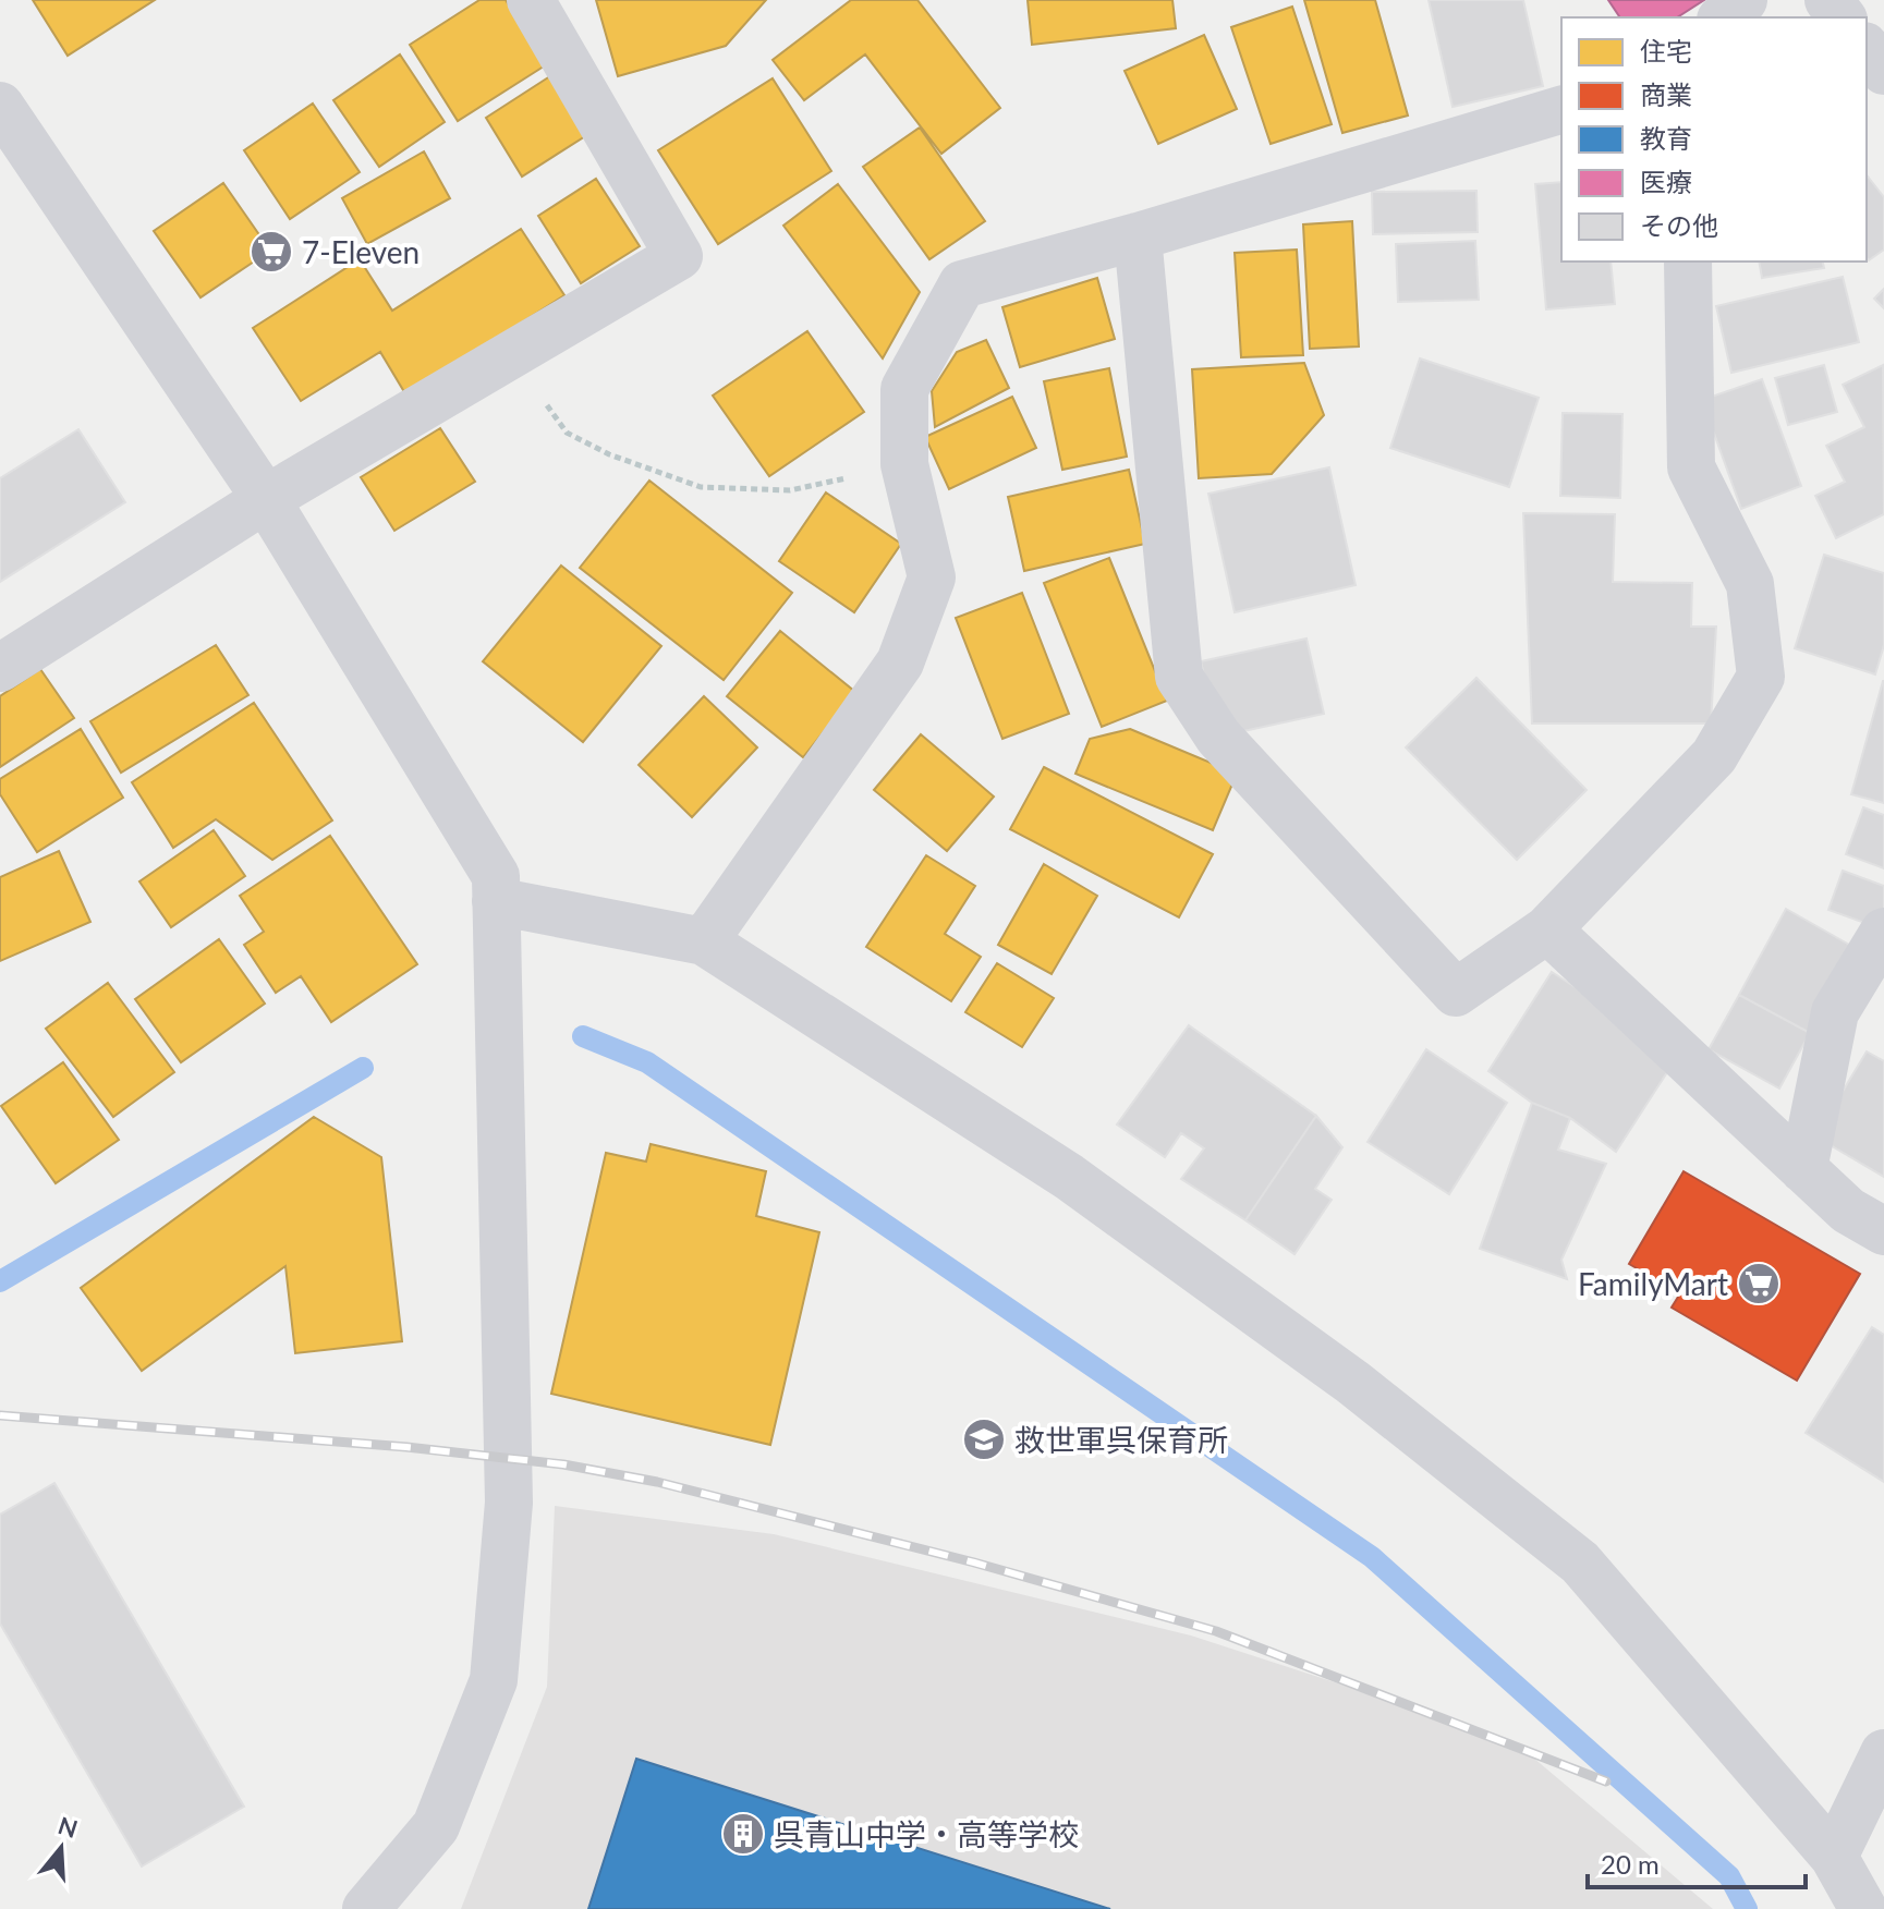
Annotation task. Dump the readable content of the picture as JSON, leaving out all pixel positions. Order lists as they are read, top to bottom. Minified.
{"places":{"supermarket":["7-Eleven","FamilyMart"],"school or university":["救世軍呉保育所"],"building":["呉青山中学・高等学校"]},"legend":["住宅","商業","教育","医療","その他"],"scale_bar":"20 m","north":"top"}
